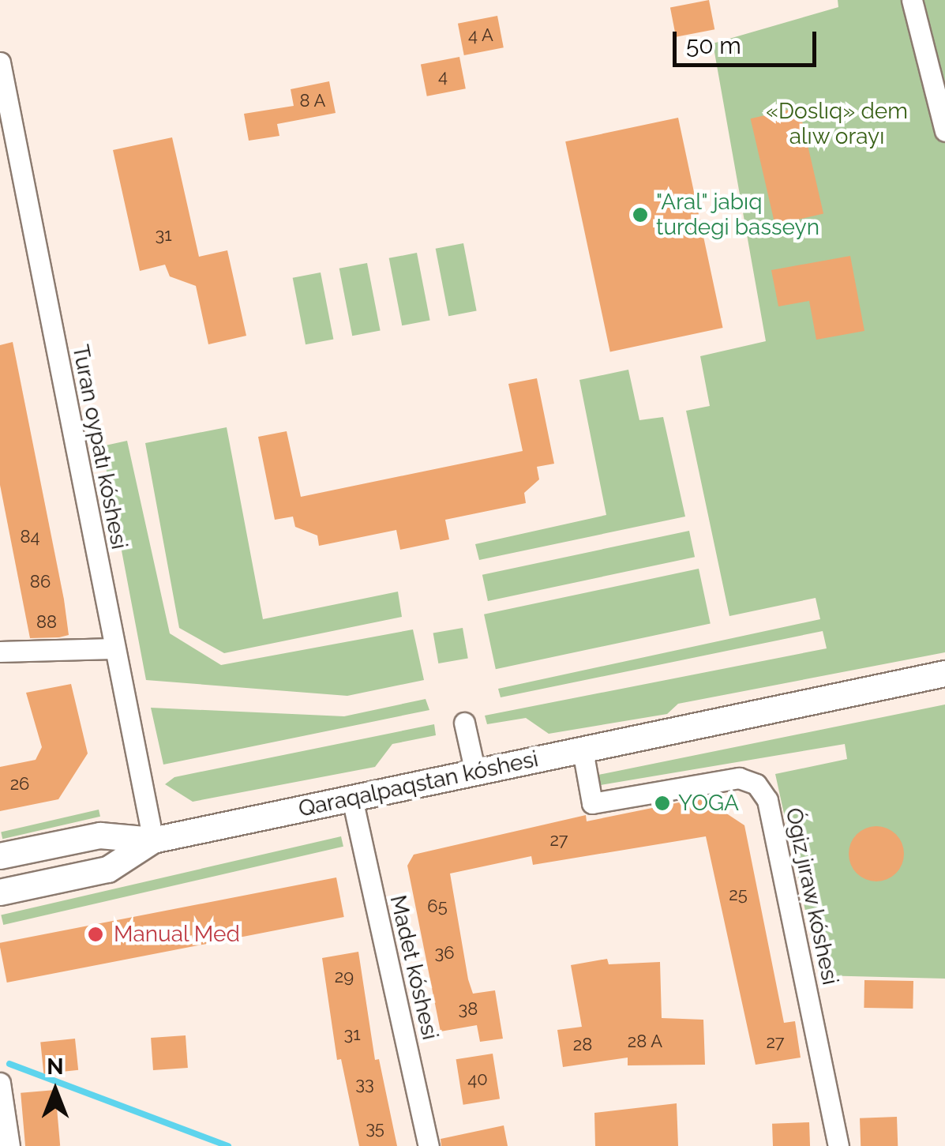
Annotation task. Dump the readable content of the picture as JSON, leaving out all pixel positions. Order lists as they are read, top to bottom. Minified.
{"streets":{"main road":["Qaraqalpaqstan kóshesi"],"street":["Turan oypatı kóshesi","Ógiz jıraw kóshesi","Madet kóshesi"]},"crossings":[["Turan oypatı kóshesi","Qaraqalpaqstan kóshesi"],["Qaraqalpaqstan kóshesi","Ógiz jıraw kóshesi"],["Qaraqalpaqstan kóshesi","Madet kóshesi"]],"parks":["«Doslıq» dem alıw orayı"],"places":["\"Aral\" jabıq turdegi basseyn","YOGA","Manual Med"],"house_numbers":["4 А","4","8 А","31","84","86","88","26","27","25","65","36","29","38","31","28 А","27","28","40","33","35"],"scale_bar":"50 m","north":"top"}
